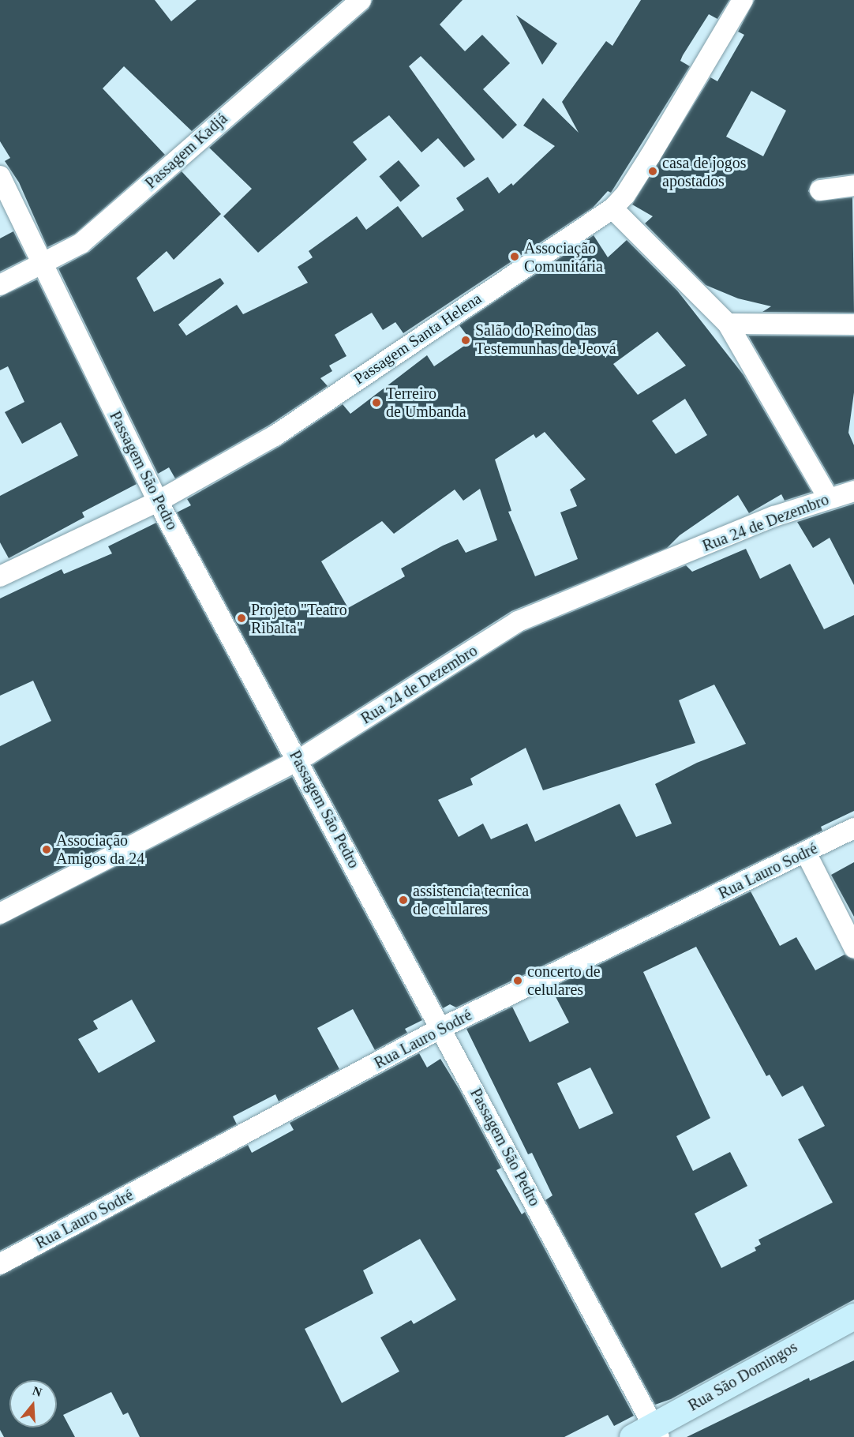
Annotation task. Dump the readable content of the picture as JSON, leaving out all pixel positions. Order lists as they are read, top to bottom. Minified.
{"streets":{"street":["Passagem Kadjá","Passagem Santa Helena","Passagem São Pedro","Rua 24 de Dezembro","Rua Lauro Sodré","Rua São Domingos"]},"crossings":[["Passagem Kadjá","Passagem São Pedro"],["Passagem Santa Helena","Passagem São Pedro"],["Passagem São Pedro","Rua 24 de Dezembro"],["Passagem São Pedro","Rua Lauro Sodré"],["Passagem São Pedro","Rua São Domingos"]],"places":["casa de jogos apostados","Associação Comunitária","Salão do Reino das Testemunhas de Jeová","Terreiro de Umbanda","Projeto \"Teatro Ribalta\"","Associação Amigos da 24","assistencia tecnica de celulares","concerto de celulares"],"north":"top"}
